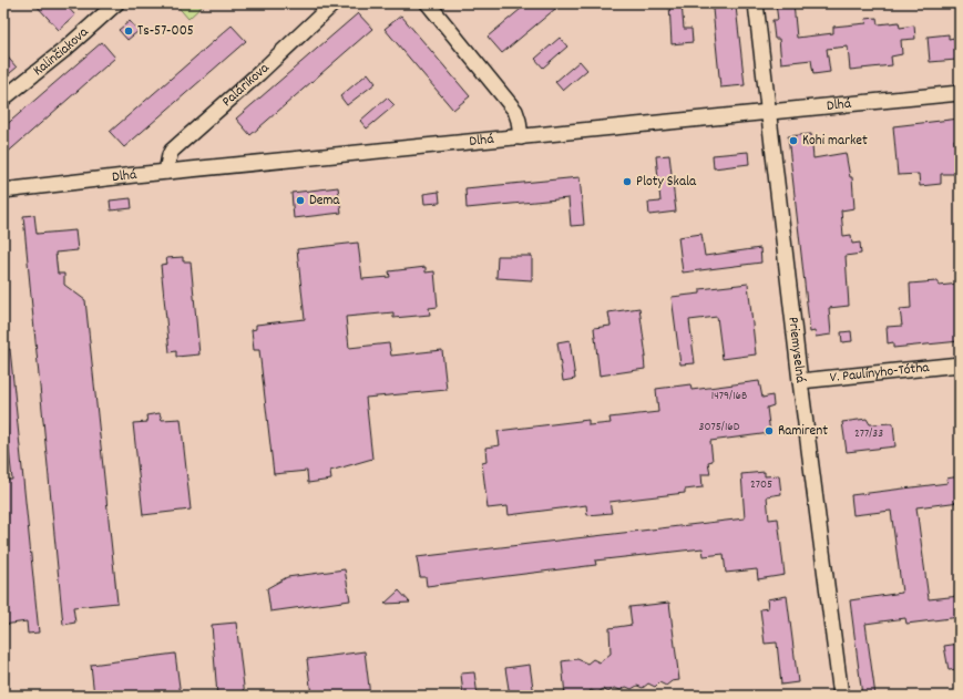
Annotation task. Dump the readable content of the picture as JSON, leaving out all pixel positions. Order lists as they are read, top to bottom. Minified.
{"streets":{"street":["Kalinčiakova","Palárikova","Dlhá","Priemyselná","V. Paulínyho-Tótha"]},"crossings":[["Palárikova","Dlhá"],["Dlhá","Priemyselná"],["Priemyselná","V. Paulínyho-Tótha"]],"places":["Ts-57-005","Kohi market","Ploty Skala","Dema","Ramirent"],"house_numbers":["1479/16B","3075/16D","277/33","2705"]}
